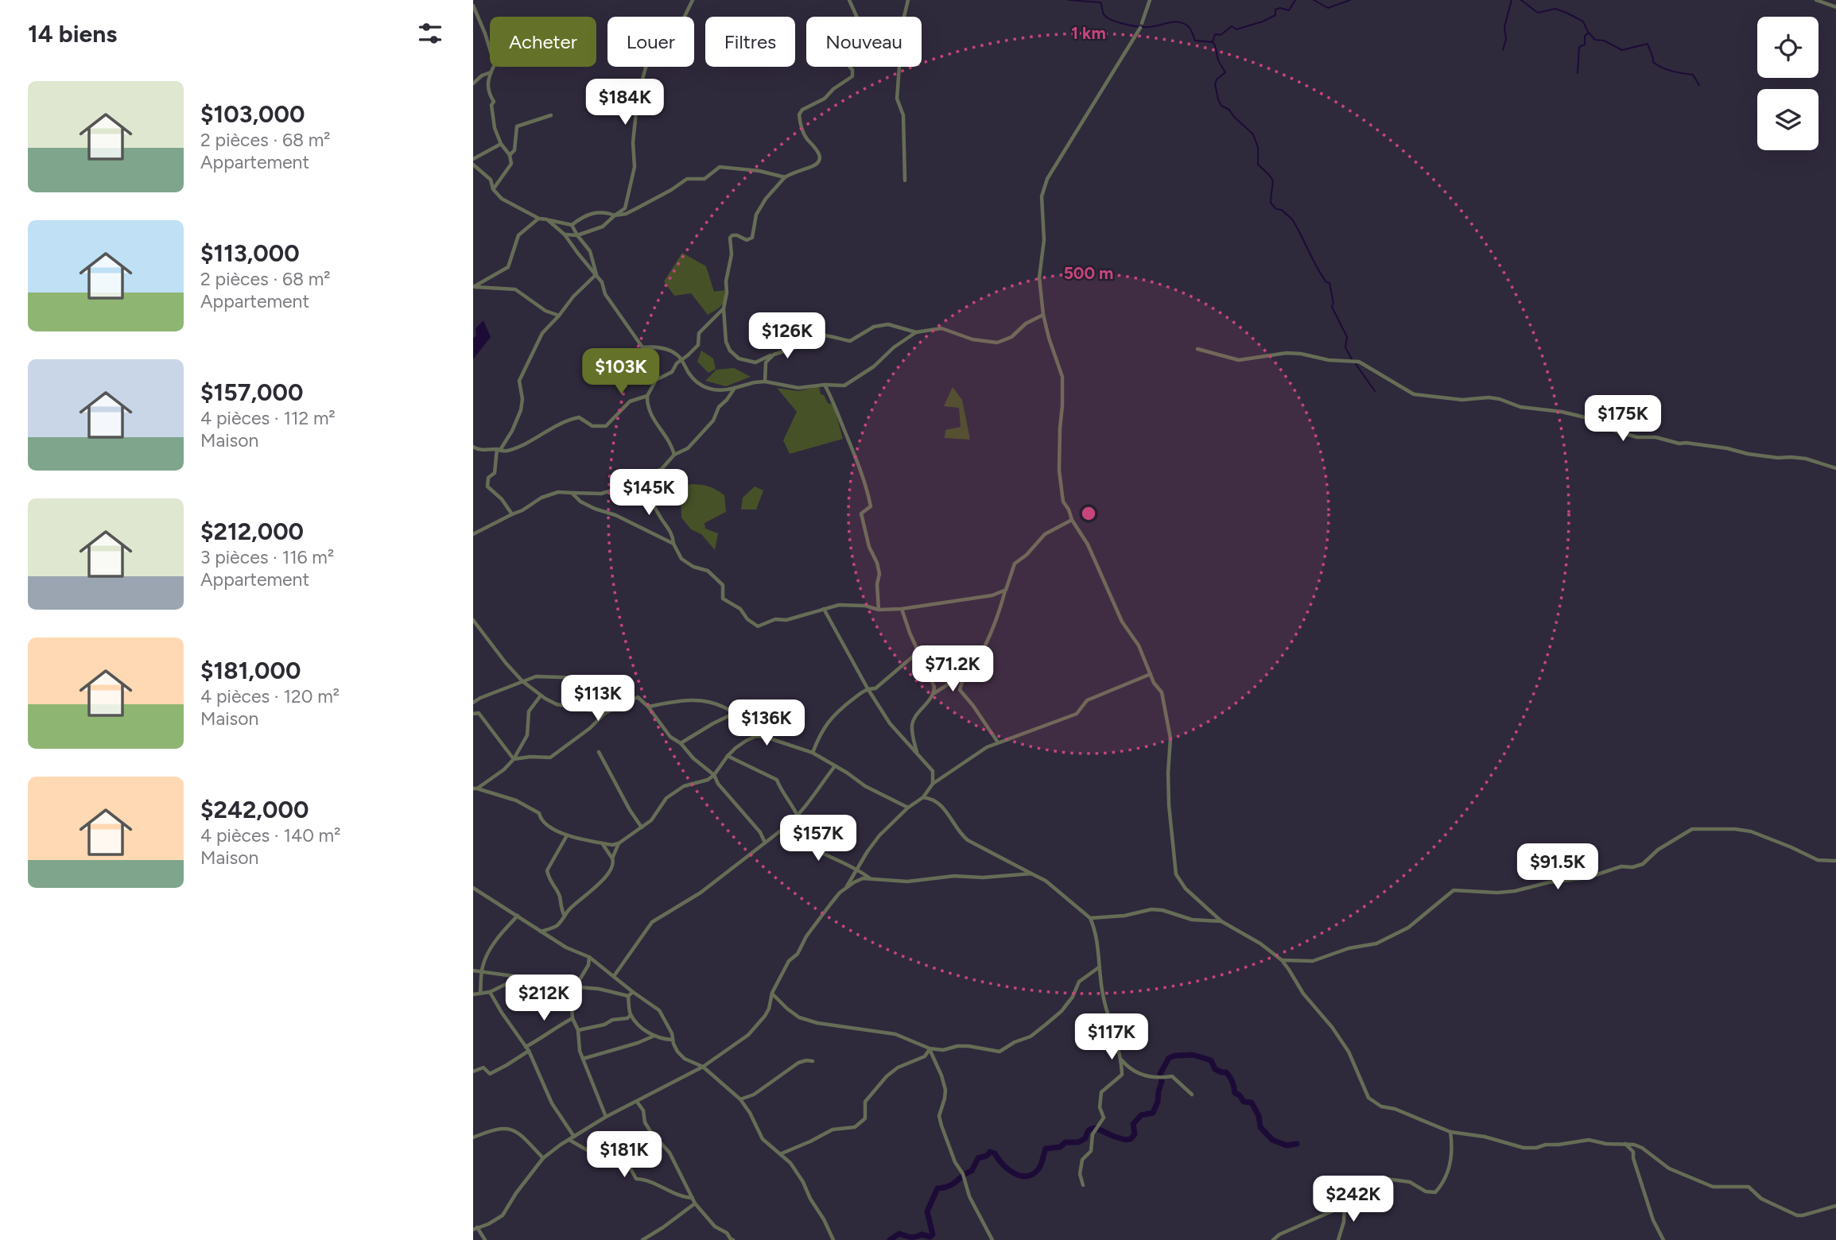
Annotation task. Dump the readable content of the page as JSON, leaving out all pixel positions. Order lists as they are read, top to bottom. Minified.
{"page":{"heading":"14 biens","chip":["Acheter","Louer","Filtres","Nouveau"],"list":[{"name":"$103,000","note":"2 pièces · 68 m² · Appartement"},{"name":"$113,000","note":"2 pièces · 68 m² · Appartement"},{"name":"$157,000","note":"4 pièces · 112 m² · Maison"},{"name":"$212,000","note":"3 pièces · 116 m² · Appartement"},{"name":"$181,000","note":"4 pièces · 120 m² · Maison"},{"name":"$242,000","note":"4 pièces · 140 m² · Maison"}],"price":["$184K","$126K","$103K","$175K","$145K","$71.2K","$113K","$136K","$157K","$91.5K","$212K","$117K","$181K","$242K"]},"rings":["1 km","500 m"]}
